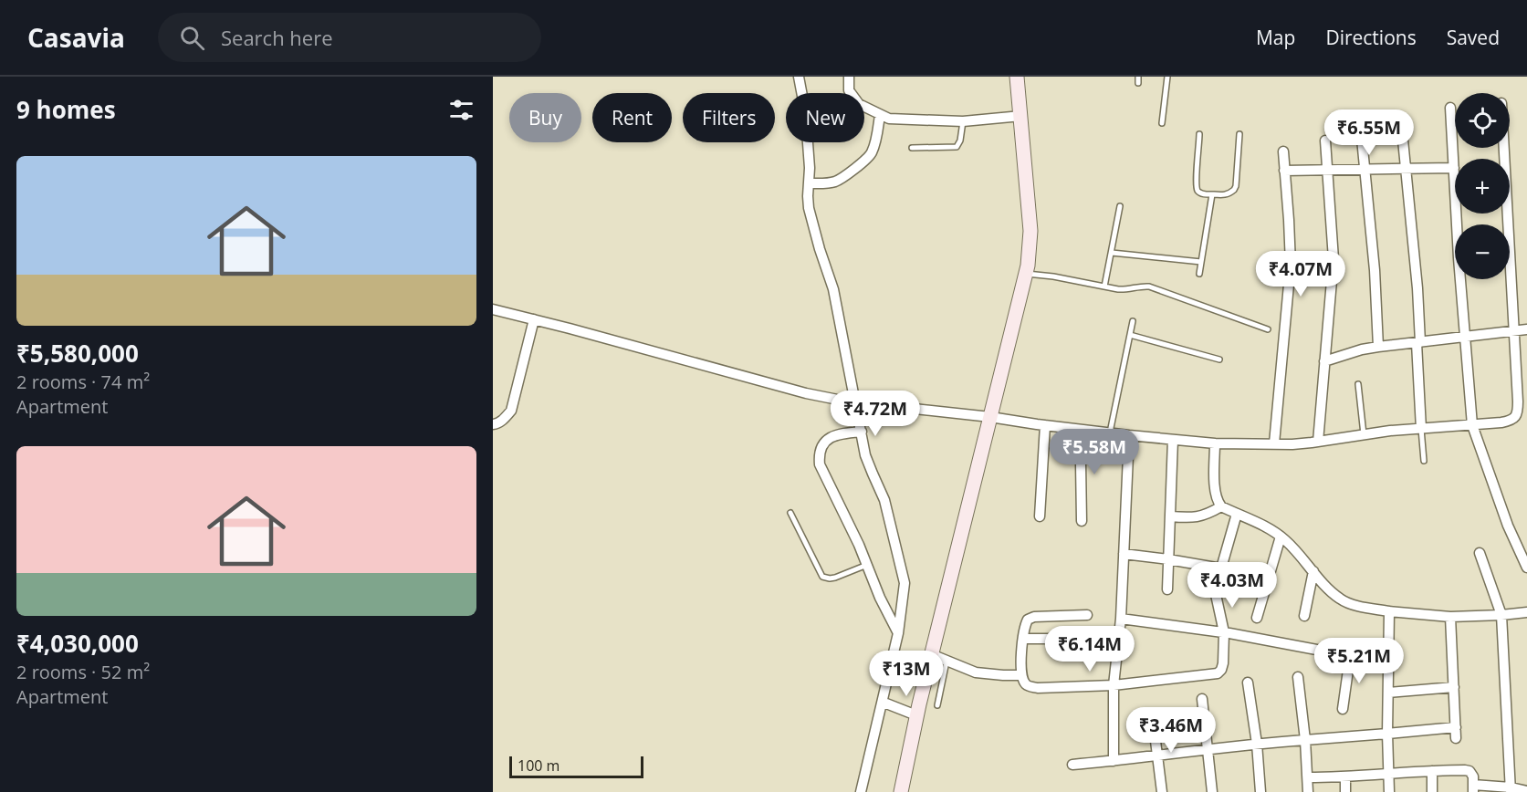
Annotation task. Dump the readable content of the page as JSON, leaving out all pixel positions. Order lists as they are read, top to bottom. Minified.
{"scale_bar":"100 m","page":{"header":"Casavia","search":"Search here","nav":["Map","Directions","Saved"],"heading":"9 homes","map_buttons":["+","−"],"chip":["Buy","Rent","Filters","New"],"price":["₹6.55M","₹4.07M","₹4.72M","₹5.58M","₹4.03M","₹6.14M","₹5.21M","₹13M","₹3.46M"],"list":[{"name":"₹5,580,000","note":"2 rooms · 74 m² · Apartment"},{"name":"₹4,030,000","note":"2 rooms · 52 m² · Apartment"}],"scale":"100 m"}}
